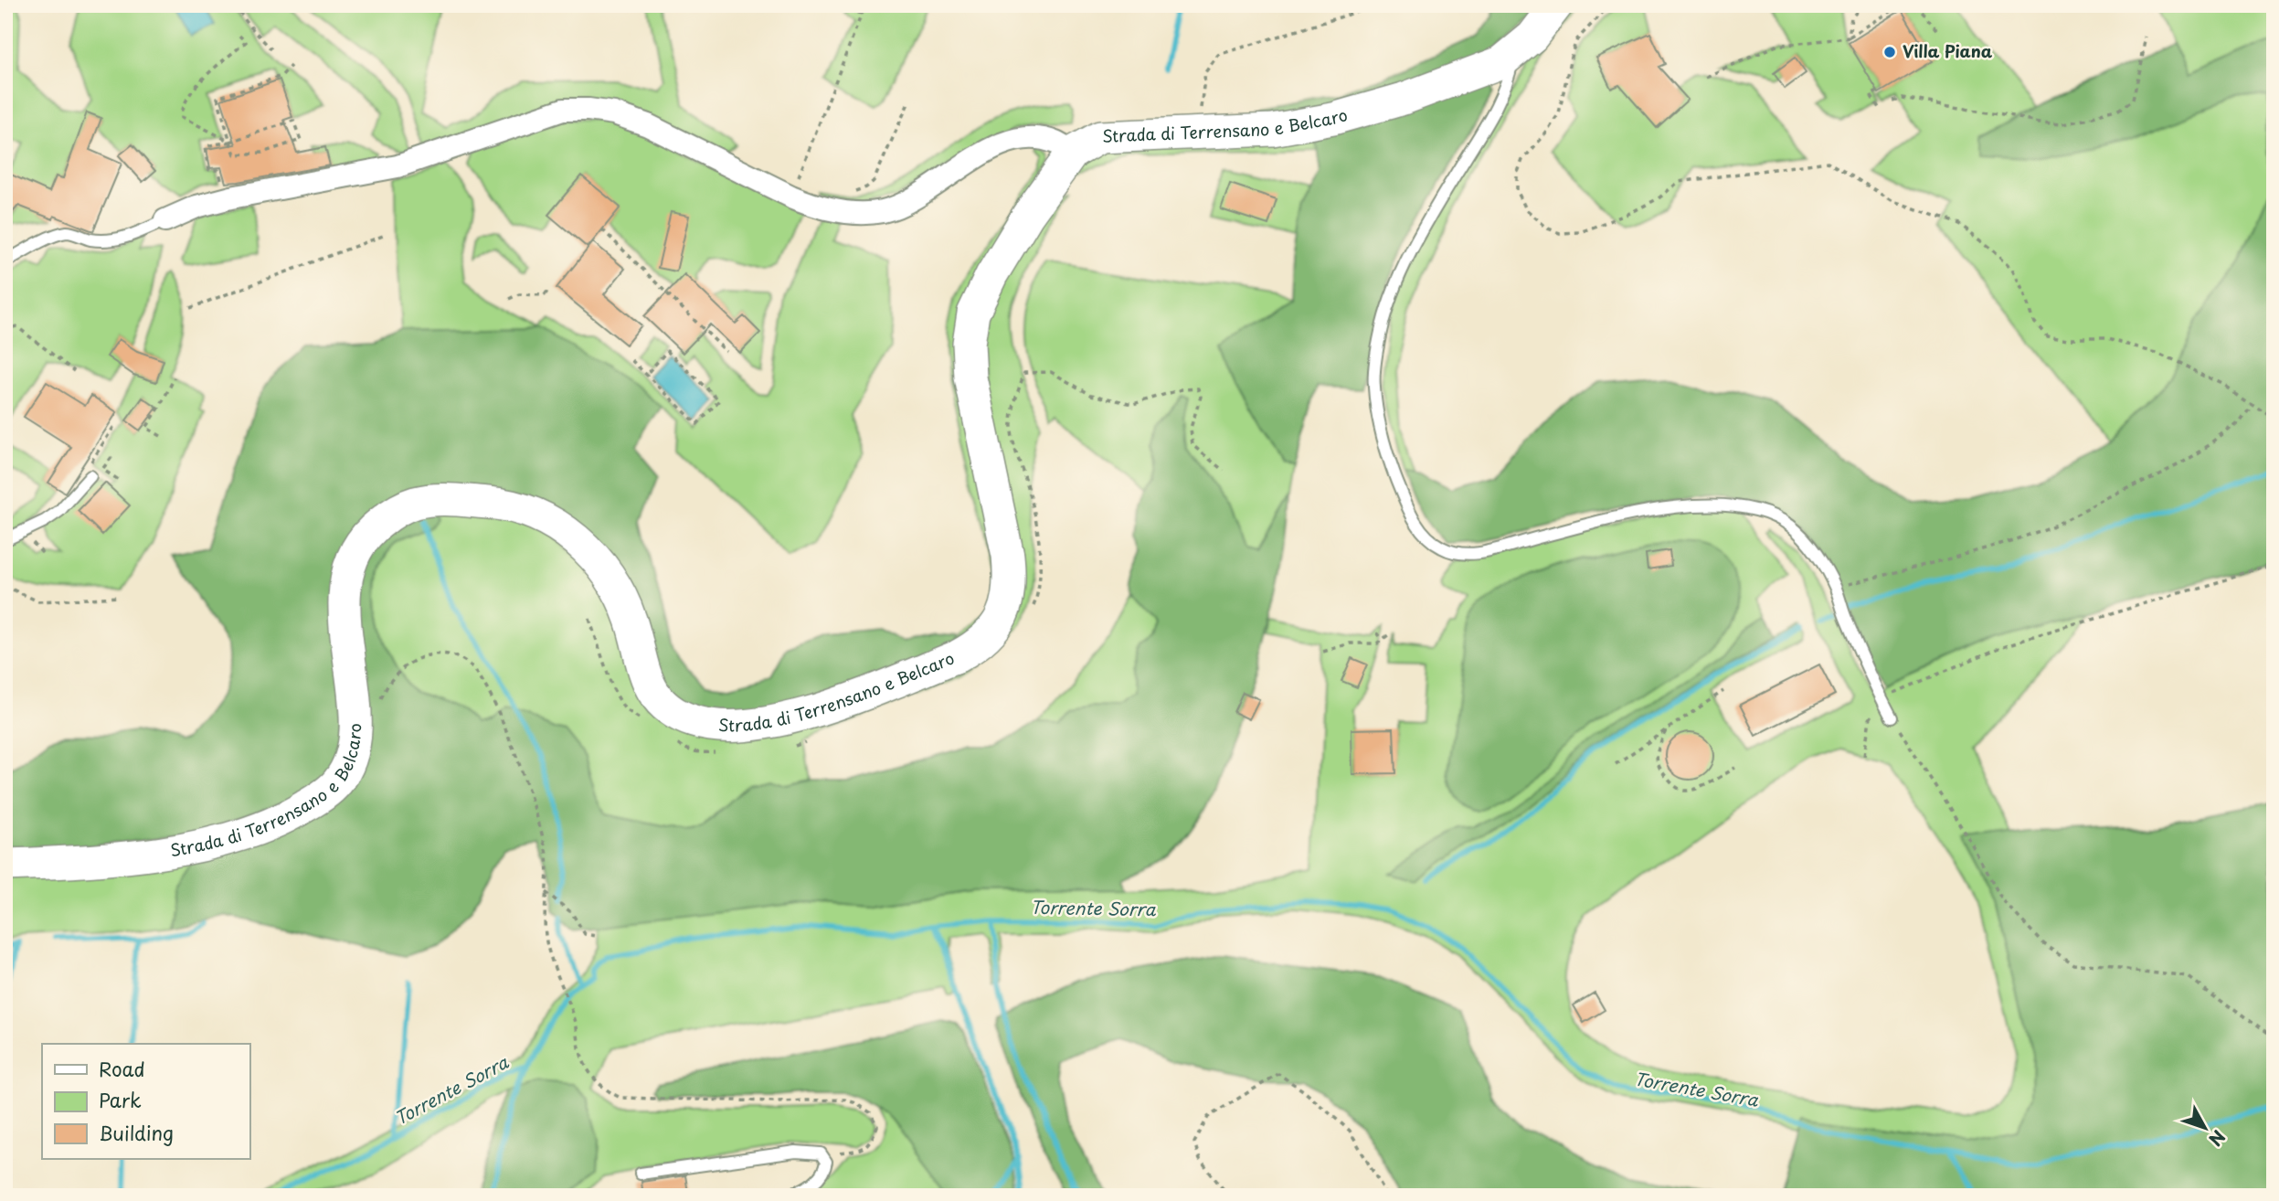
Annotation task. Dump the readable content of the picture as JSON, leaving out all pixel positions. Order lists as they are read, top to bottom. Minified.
{"streets":{"street":["Strada di Terrensano e Belcaro"]},"water":["Torrente Sorra"],"places":["Villa Piana"],"legend":["Road","Park","Building"],"north":"bottom right"}
